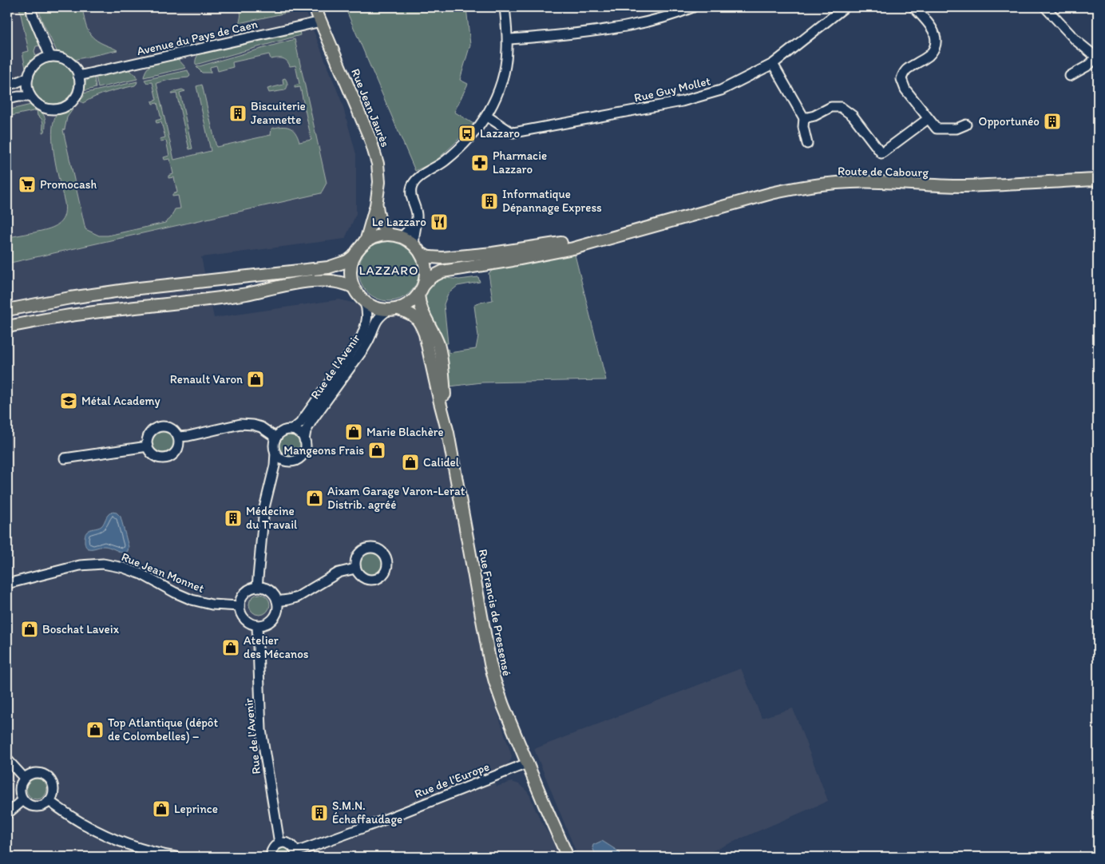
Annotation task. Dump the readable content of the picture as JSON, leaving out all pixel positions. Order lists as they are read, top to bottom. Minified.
{"streets":{"main road":["Rue Jean Jaurès","Route de Cabourg","Rue Francis de Pressensé"],"street":["Avenue du Pays de Caen","Rue Guy Mollet","Rue de l'Avenir","Rue Jean Monnet","Rue de l'Europe"]},"crossings":[["Avenue du Pays de Caen","Rue Jean Jaurès"],["Rue Jean Jaurès","Rue de l'Avenir"],["Rue de l'Avenir","Rue Jean Monnet"],["Rue Francis de Pressensé","Rue de l'Europe"]],"districts":["LAZZARO"],"places":{"building":["Biscuiterie Jeannette","Opportunéo","Informatique Dépannage Express","Médecine du Travail","S.M.N. Échaffaudage"],"bus stop":["Lazzaro"],"pharmacy":["Pharmacie Lazzaro"],"supermarket":["Promocash"],"restaurant":["Le Lazzaro"],"shop":["Renault Varon","Marie Blachère","Mangeons Frais","Calidel","Aixam Garage Varon-Lerat Distrib. agréé","Boschat Laveix","Atelier des Mécanos","Top Atlantique (dépôt de Colombelles) –","Leprince"],"school or university":["Métal Academy"]}}
